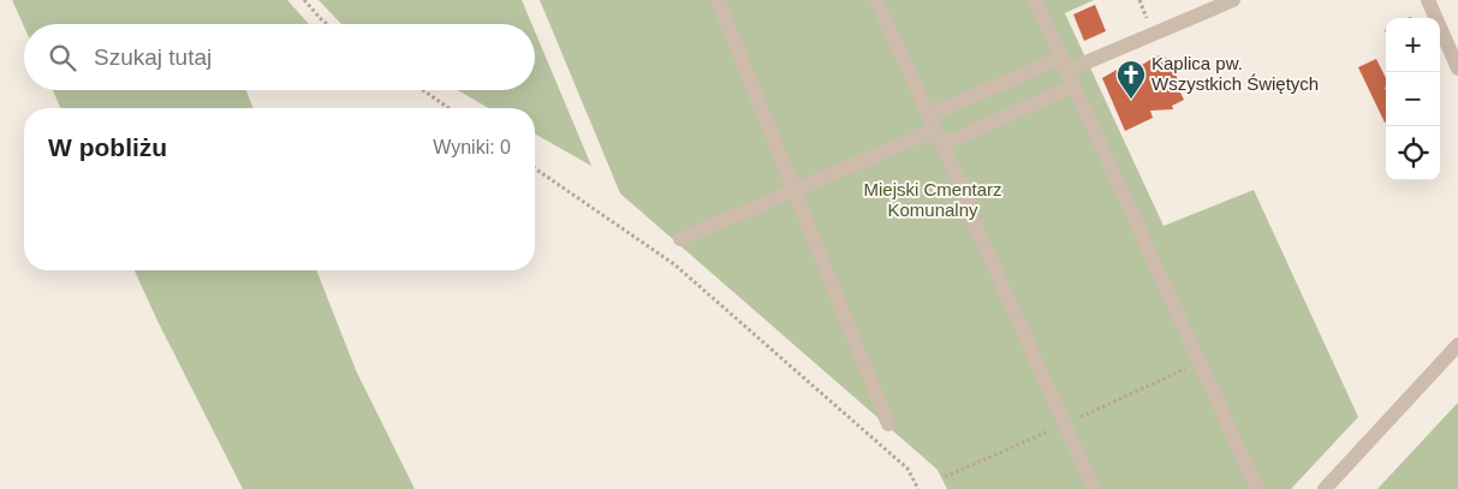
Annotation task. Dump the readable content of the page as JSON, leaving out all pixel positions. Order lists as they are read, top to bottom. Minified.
{"parks":["Miejski Cmentarz Komunalny"],"places":{"church":["Kaplica pw. Wszystkich Świętych"]},"page":{"map_buttons":["+","−"],"search":"Szukaj tutaj","heading":["W pobliżu","Wyniki: 0"]}}
